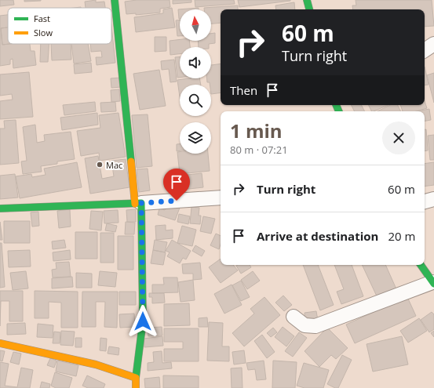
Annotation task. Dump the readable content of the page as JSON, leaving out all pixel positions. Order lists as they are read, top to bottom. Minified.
{"places":["Mac"],"legend":["Fast","Slow"],"north":"top","page":{"turn":["60 m","Turn right"],"then":"Then","heading":["1 min","80 m · 07:21"],"list":[{"name":"Turn right","value":"60 m"},{"name":"Arrive at destination","value":"20 m"}]}}
